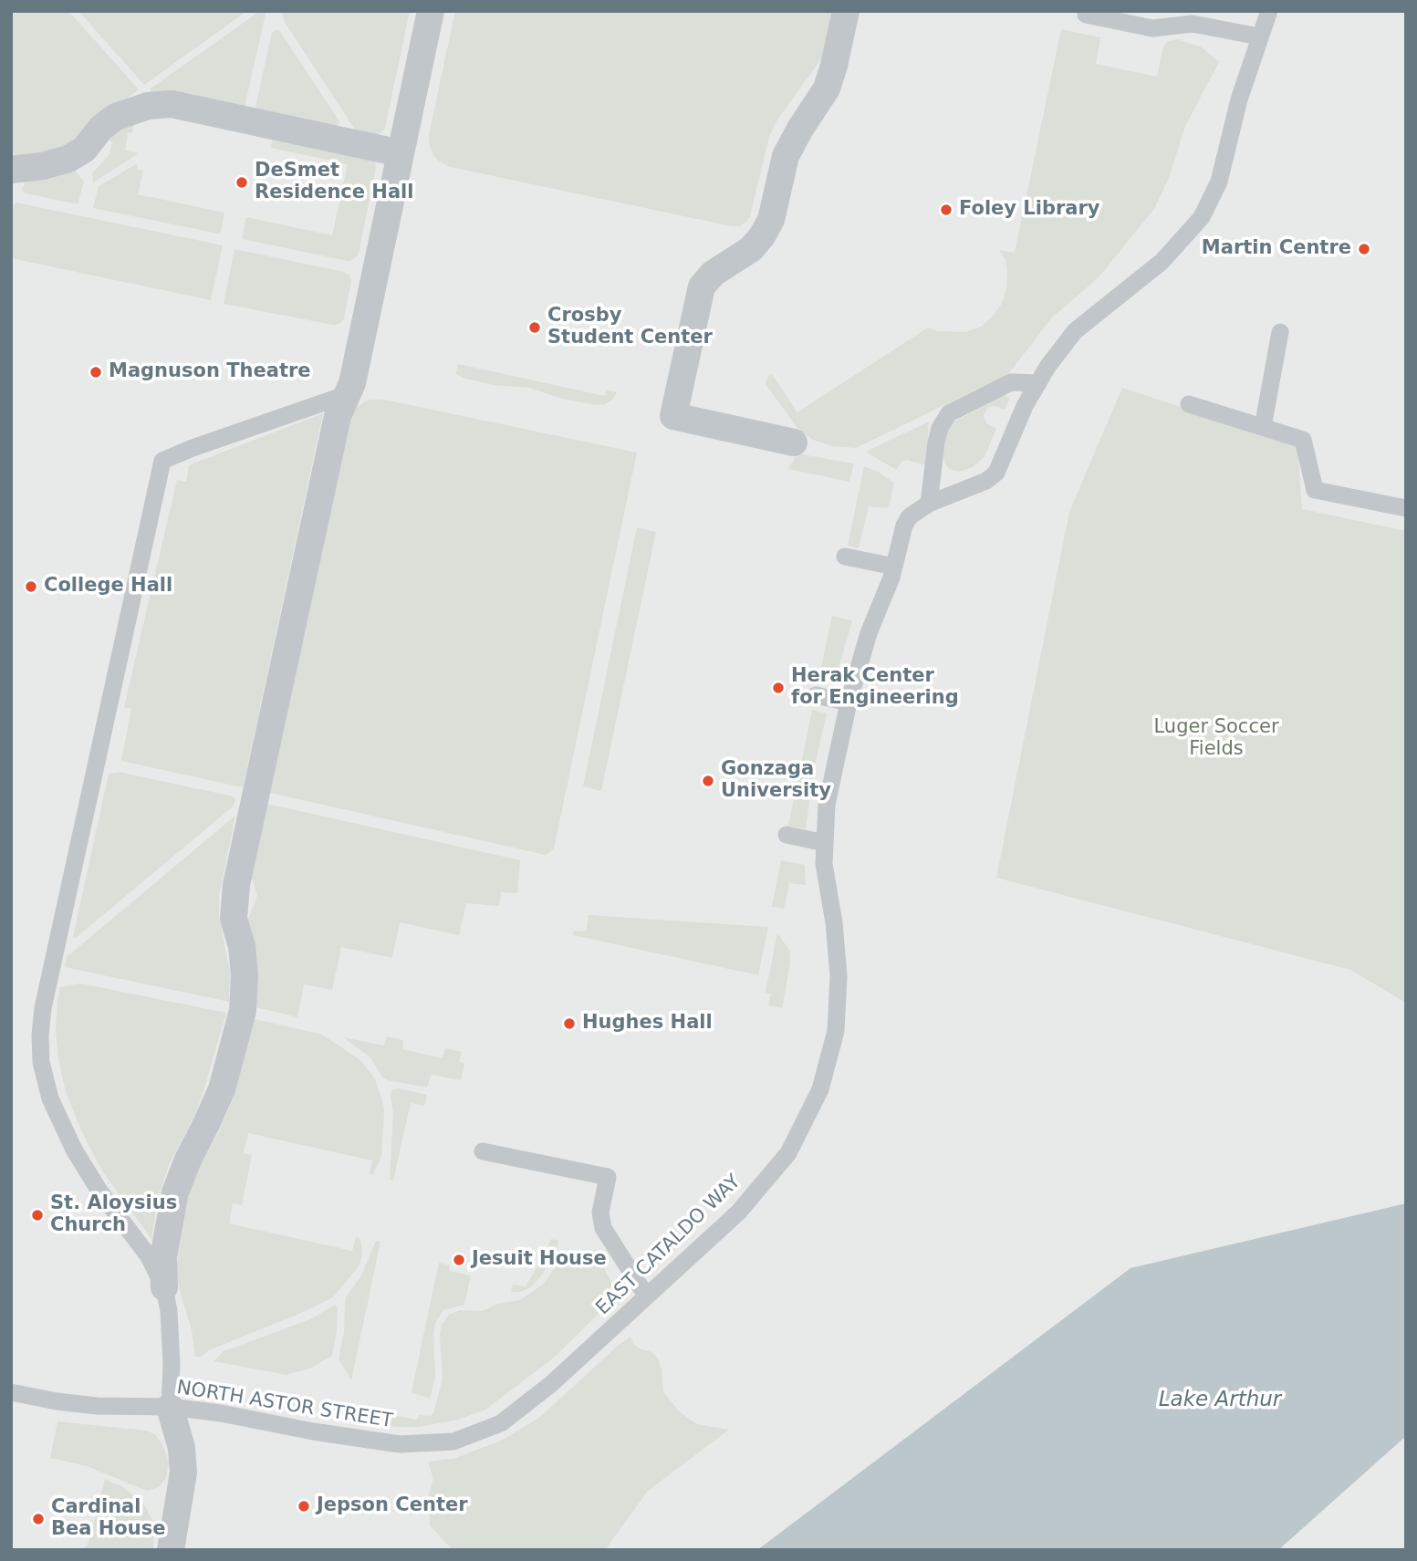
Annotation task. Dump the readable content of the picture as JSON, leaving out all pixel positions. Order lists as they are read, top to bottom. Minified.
{"streets":{"lane":["EAST CATALDO WAY","NORTH ASTOR STREET"]},"crossings":[["EAST CATALDO WAY","NORTH ASTOR STREET"]],"water":["Lake Arthur"],"parks":["Luger Soccer Fields"],"places":["DeSmet Residence Hall","Foley Library","Martin Centre","Crosby Student Center","Magnuson Theatre","College Hall","Herak Center for Engineering","Gonzaga University","Hughes Hall","St. Aloysius Church","Jesuit House","Jepson Center","Cardinal Bea House"]}
